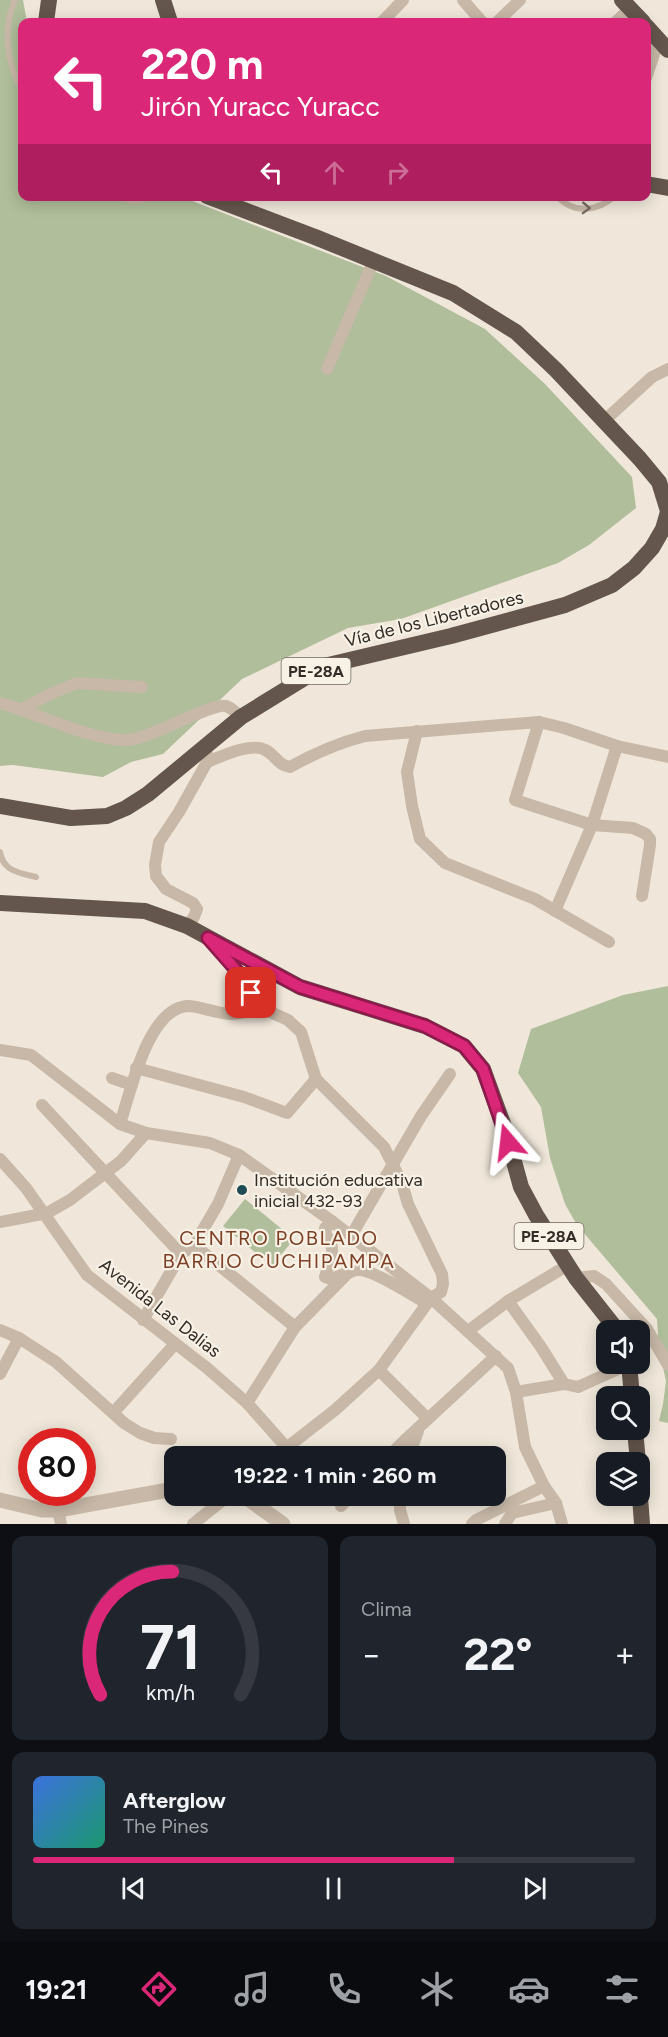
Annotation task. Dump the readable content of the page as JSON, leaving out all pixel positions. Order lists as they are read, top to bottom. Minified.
{"streets":{"highway":["Vía de los Libertadores","PE-28A"],"street":["Avenida Las Dalias"]},"districts":["CENTRO POBLADO BARRIO CUCHIPAMPA"],"places":["Institución educativa inicial 432-93"],"page":{"turn":["220 m","Jirón Yuracc Yuracc"],"limit":"80","trip":"19:22 · 1 min · 260 m","tile":"Clima","heat":["−","22°","+"],"song":["Afterglow","The Pines"],"tabs":"19:21","gauge":["71","km/h"]}}
